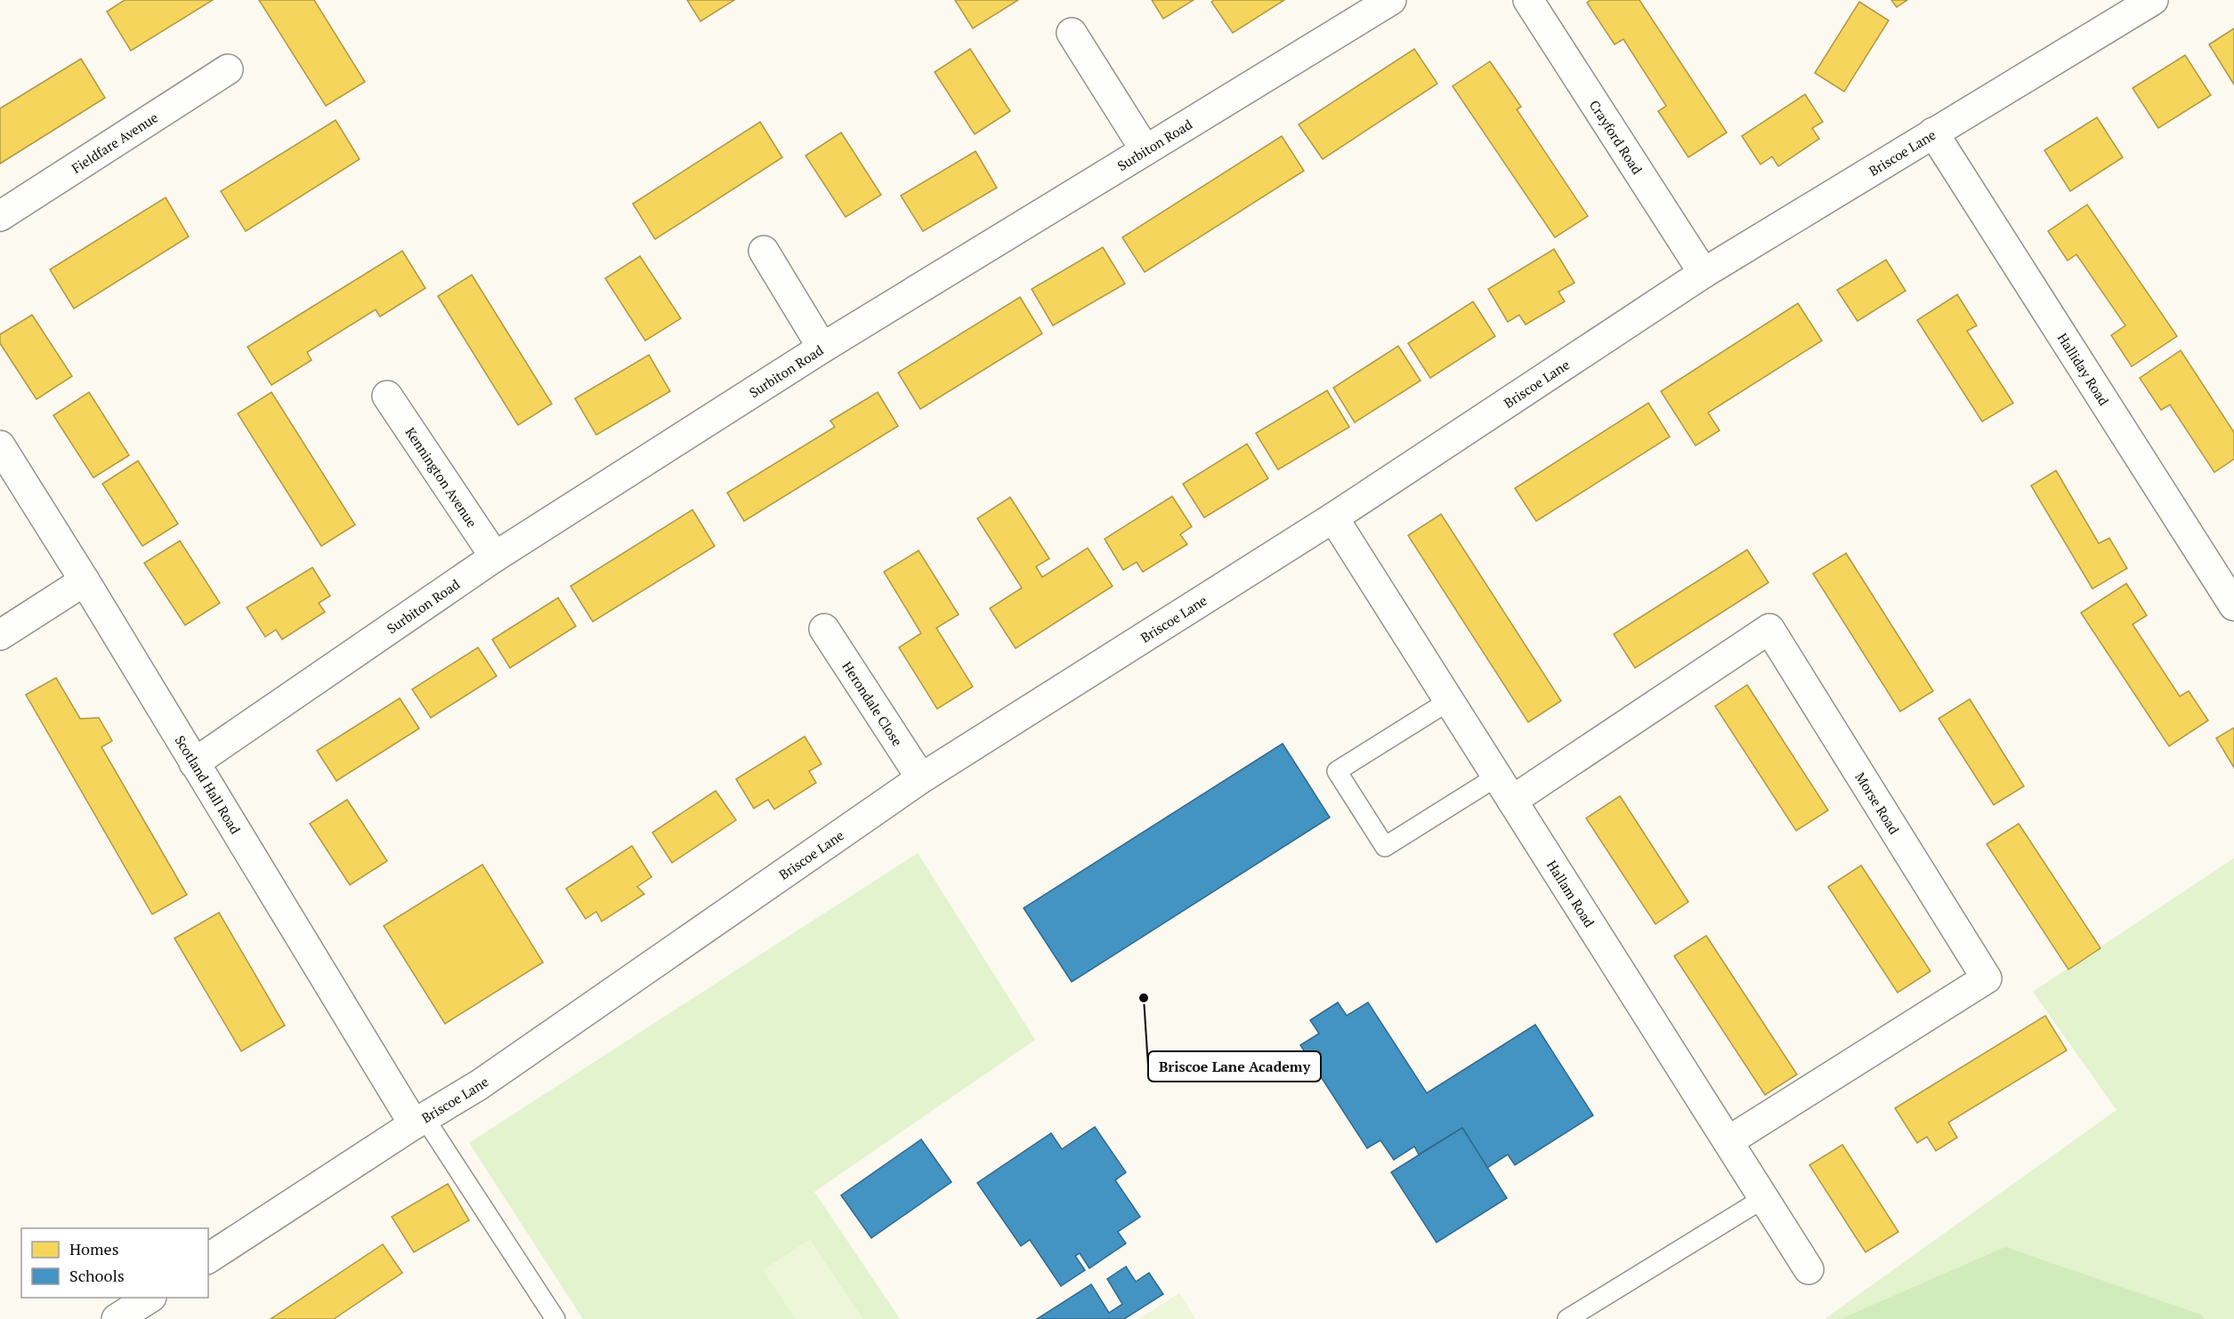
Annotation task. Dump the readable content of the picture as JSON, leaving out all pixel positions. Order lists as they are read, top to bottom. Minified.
{"streets":{"street":["Crayford Road","Fieldfare Avenue","Surbiton Road","Briscoe Lane","Halliday Road","Kennington Avenue","Herondale Close","Scotland Hall Road","Morse Road","Hallam Road"]},"crossings":[["Crayford Road","Briscoe Lane"],["Surbiton Road","Kennington Avenue"],["Surbiton Road","Scotland Hall Road"],["Briscoe Lane","Halliday Road"],["Briscoe Lane","Herondale Close"],["Briscoe Lane","Scotland Hall Road"],["Briscoe Lane","Hallam Road"],["Morse Road","Hallam Road"]],"places":["Briscoe Lane Academy"],"legend":["Homes","Schools"]}
